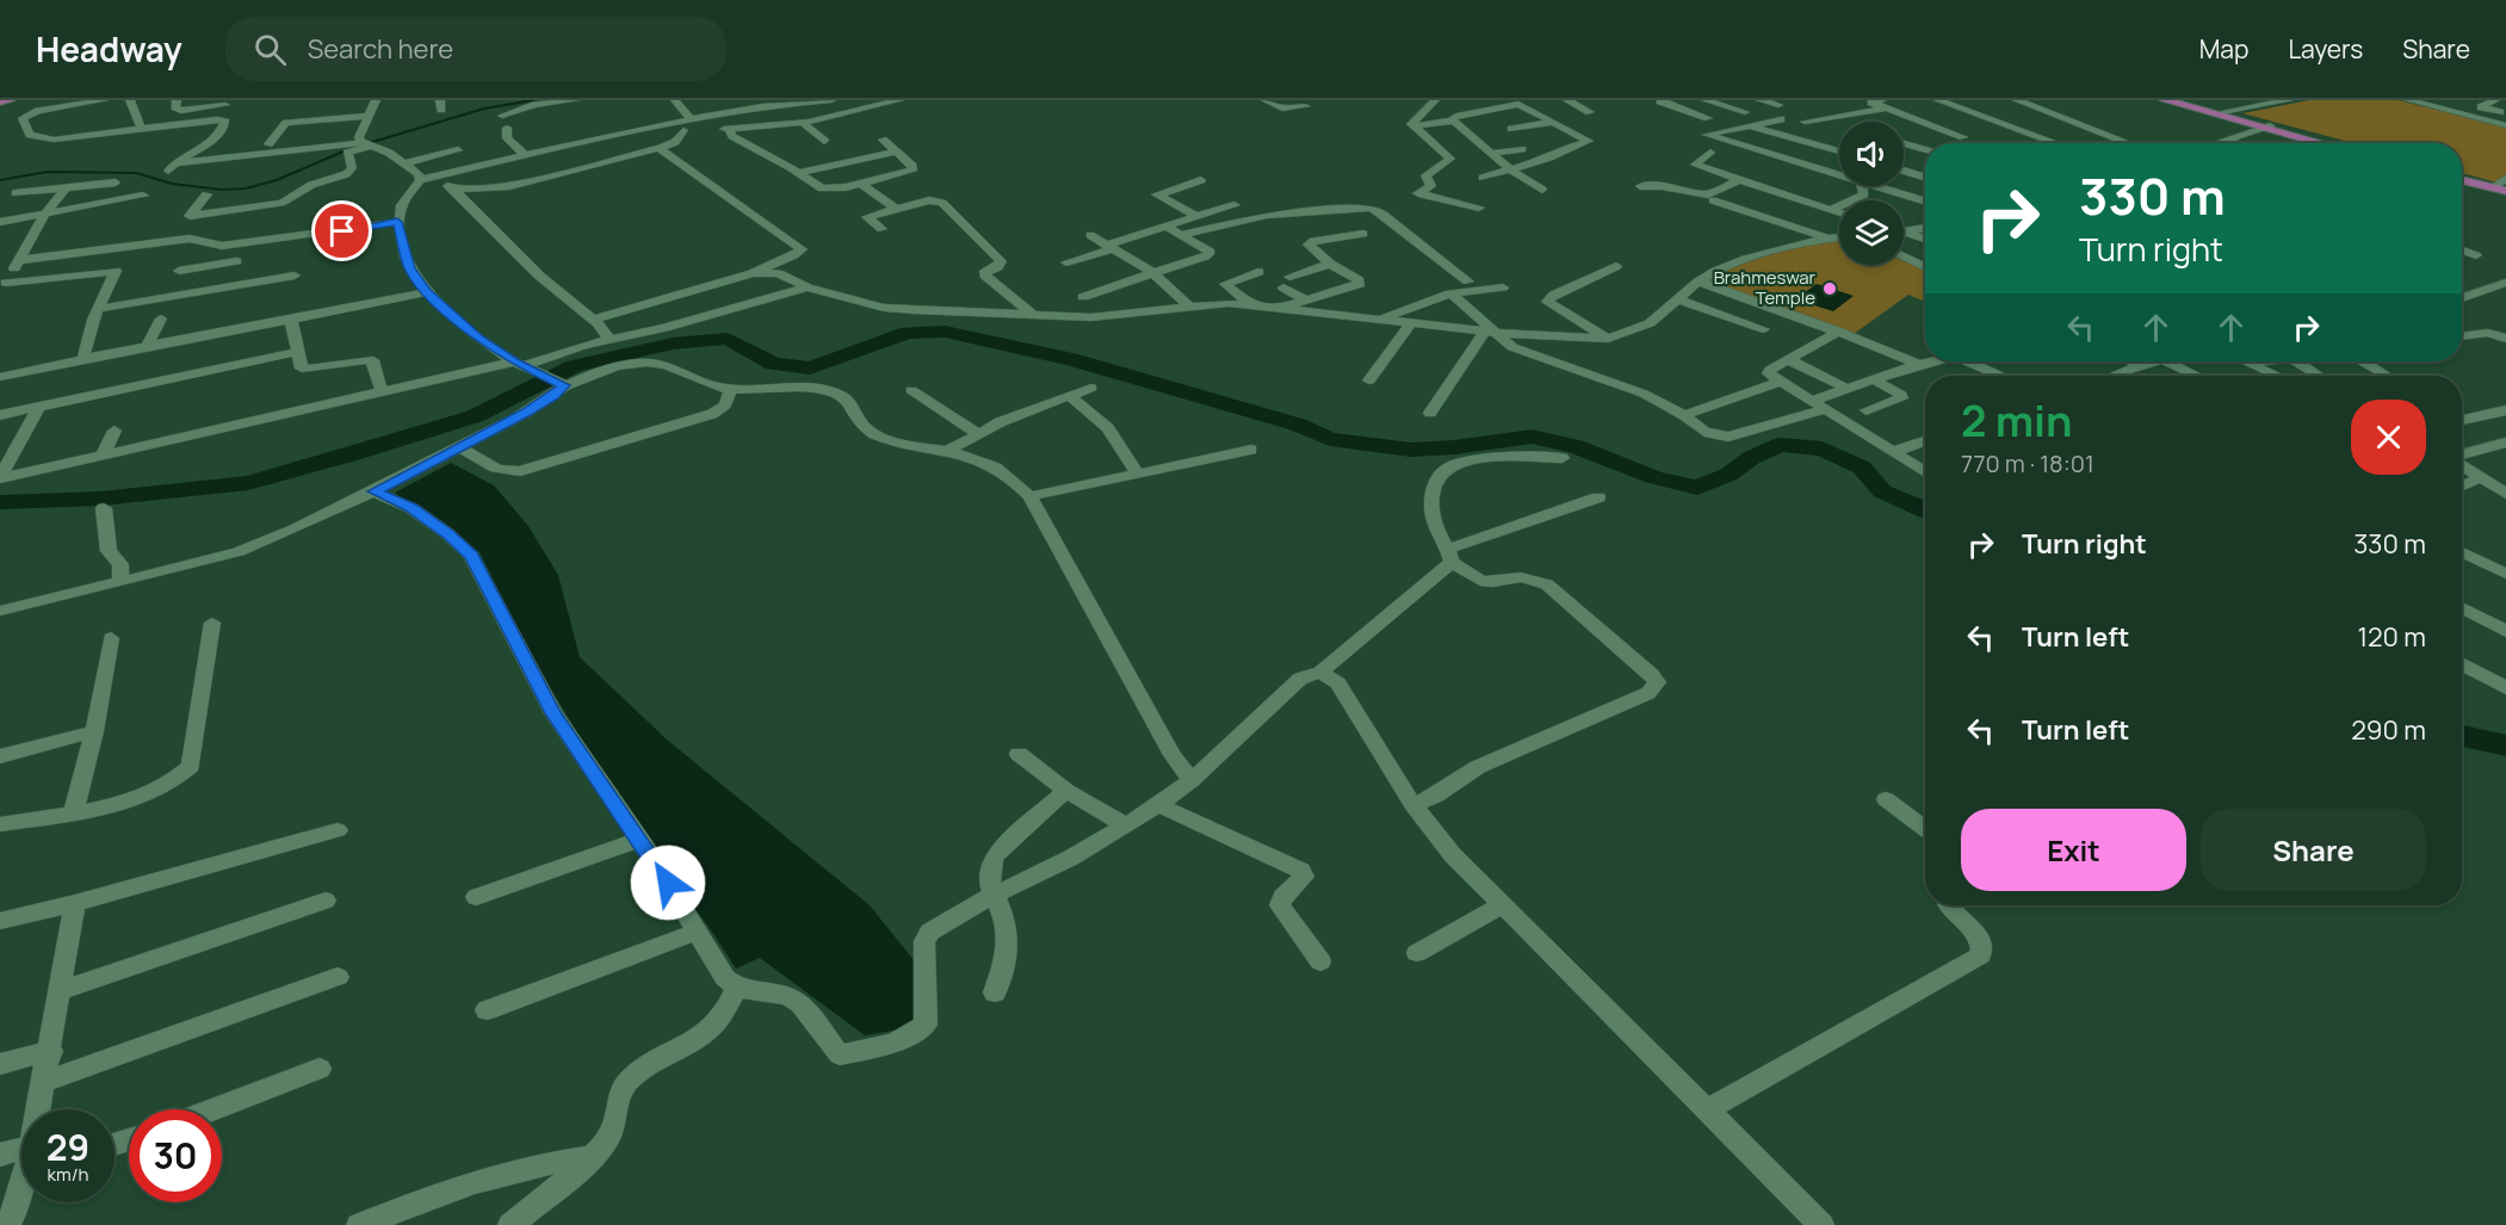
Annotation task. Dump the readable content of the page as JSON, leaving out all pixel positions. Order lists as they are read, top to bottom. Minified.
{"places":["Brahmeswar Temple"],"page":{"header":"Headway","search":"Search here","nav":["Map","Layers","Share"],"turn":["330 m","Turn right"],"heading":["2 min","770 m · 18:01"],"list":[{"name":"Turn right","value":"330 m"},{"name":"Turn left","value":"120 m"},{"name":"Turn left","value":"290 m"}],"buttons":["Exit","Share"],"speed":"29 km/h","limit":"30"}}
